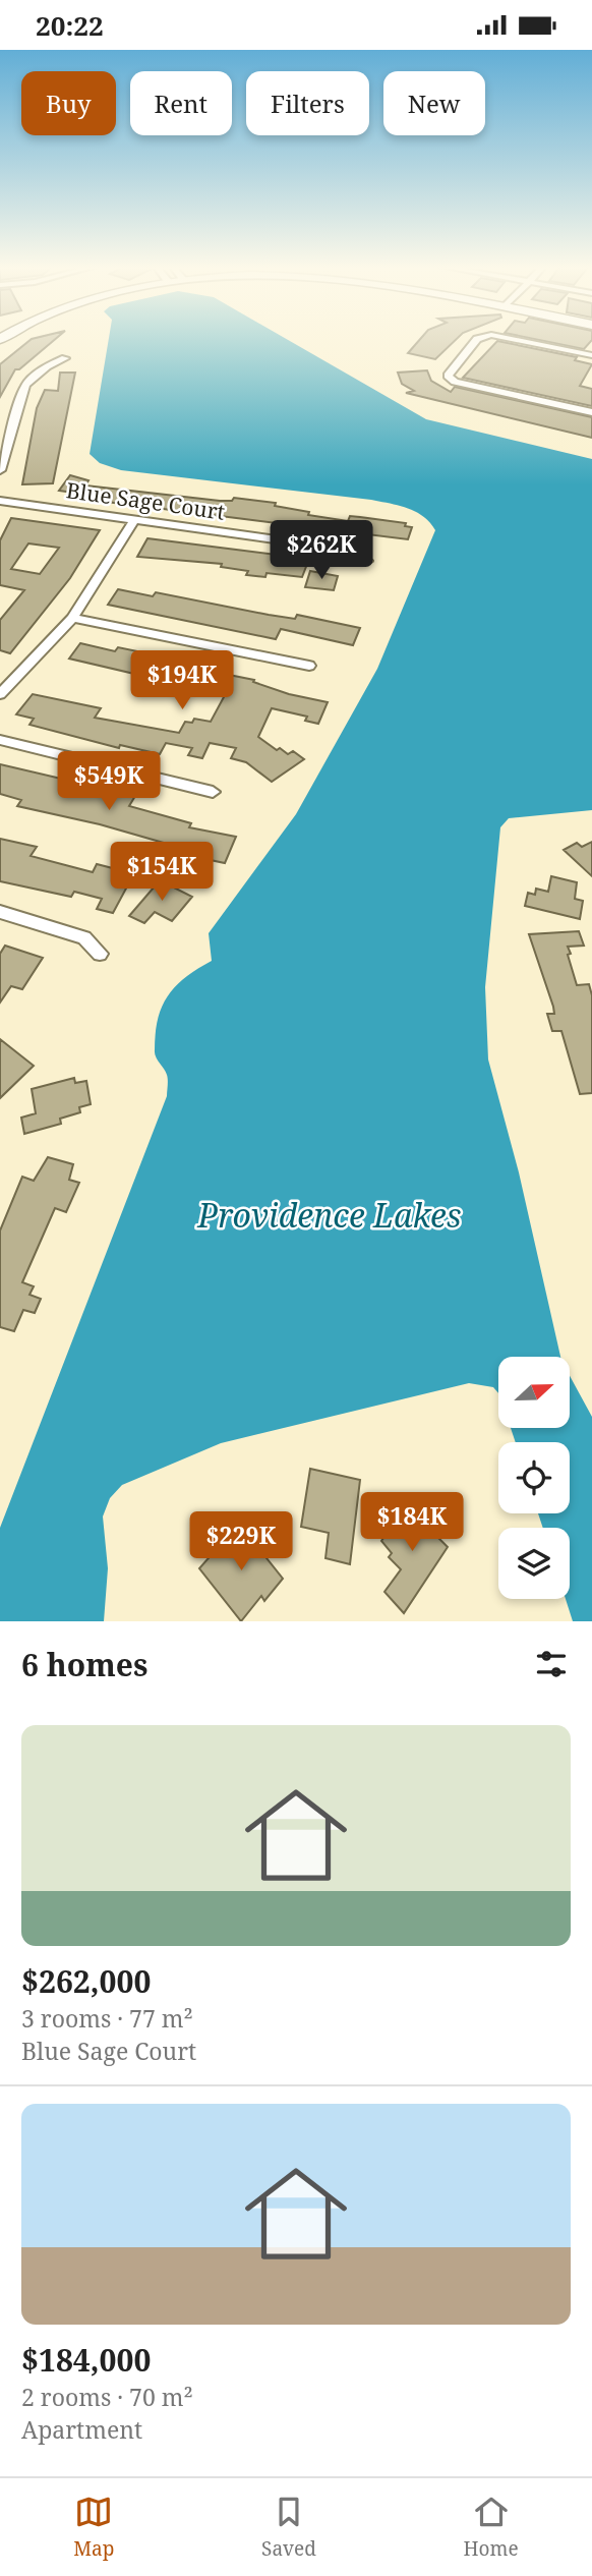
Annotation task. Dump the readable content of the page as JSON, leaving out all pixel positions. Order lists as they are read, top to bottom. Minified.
{"streets":{"street":["Blue Sage Court"]},"water":["Providence Lakes"],"north":"right","page":{"status":"20:22","chip":["Buy","Rent","Filters","New"],"price":["$262K","$194K","$549K","$154K","$184K","$229K"],"heading":"6 homes","list":[{"name":"$262,000","note":"3 rooms · 77 m² · Blue Sage Court"},{"name":"$184,000","note":"2 rooms · 70 m² · Apartment"}],"tabs":["Map","Saved","Home"]}}
